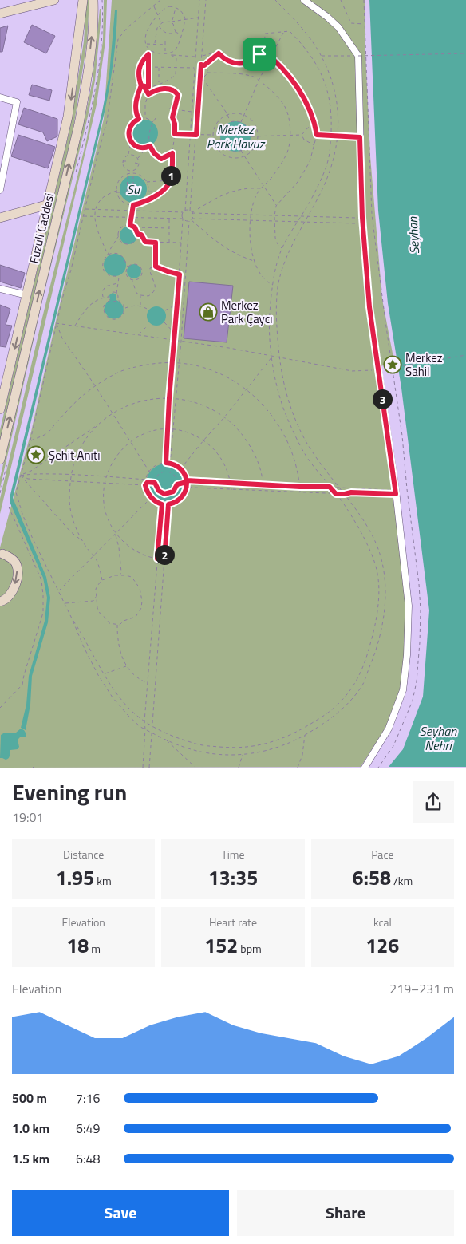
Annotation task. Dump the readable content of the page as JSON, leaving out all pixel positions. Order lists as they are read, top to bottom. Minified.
{"streets":{"main road":["Fuzuli Caddesi"]},"water":["Merkez Park Havuz","Su","Seyhan","Seyhan Nehri"],"places":{"shop":["Merkez Park Çaycı"],"place":["Merkez Sahil","Şehit Anıtı"]},"page":{"pins":["1","3","2"],"heading":["Evening run","19:01"],"stats":[["Distance","1.95 km"],["Time","13:35"],["Pace","6:58 /km"],["Elevation","18 m"],["Heart rate","152 bpm"],["kcal","126"]],"chart":["Elevation","219–231 m"],"list":[{"name":"500 m","note":"7:16"},{"name":"1.0 km","note":"6:49"},{"name":"1.5 km","note":"6:48"}],"buttons":["Save","Share"]}}
